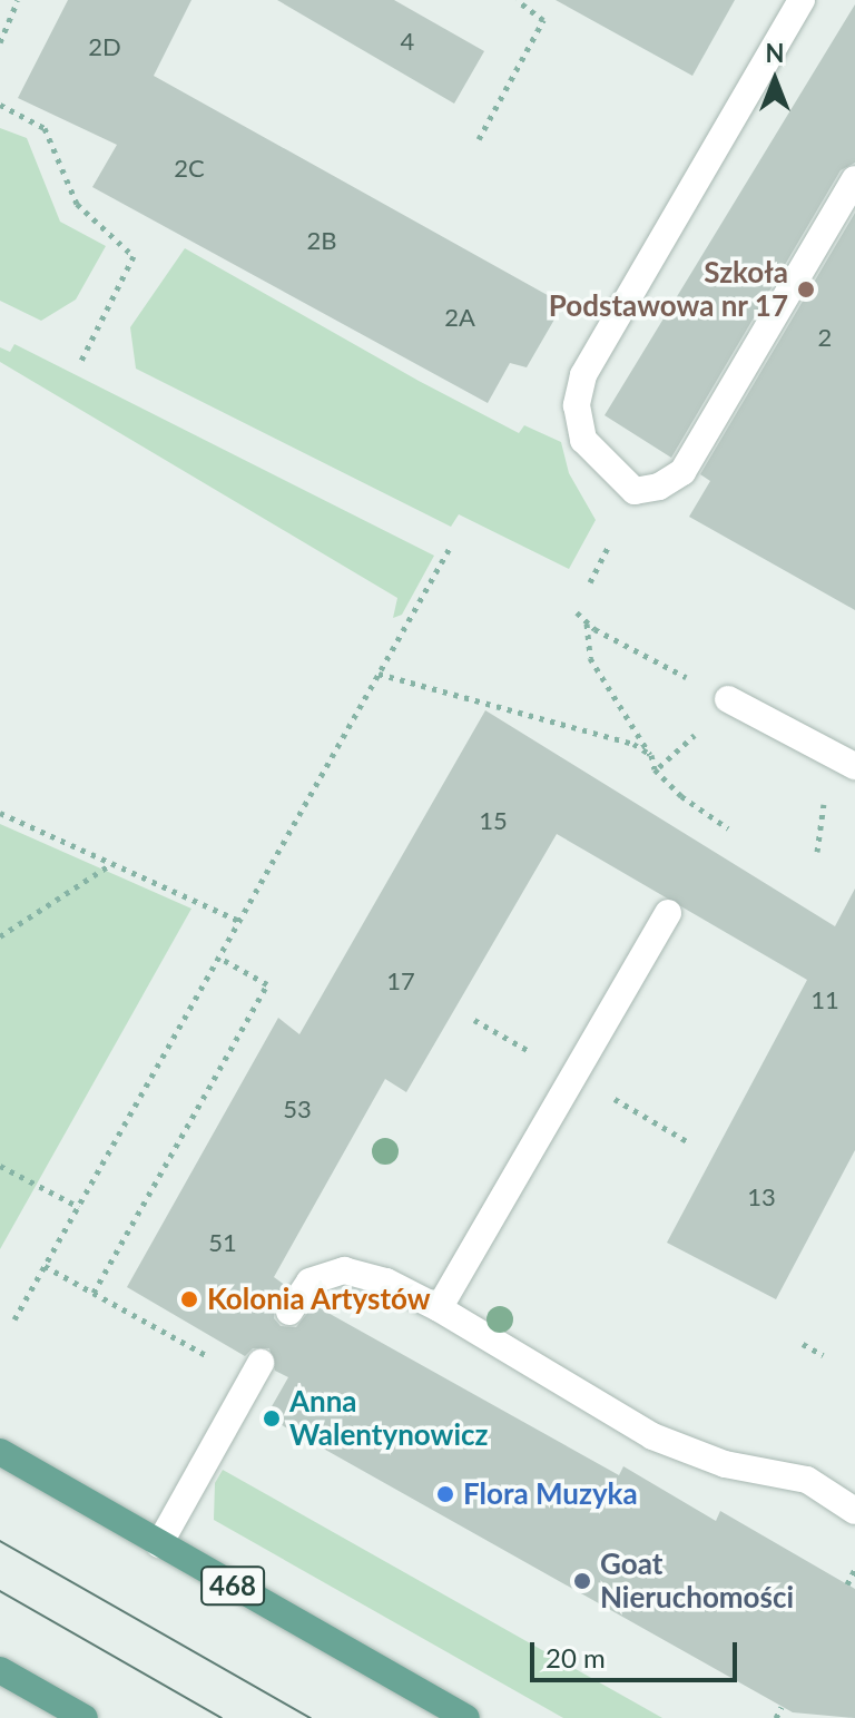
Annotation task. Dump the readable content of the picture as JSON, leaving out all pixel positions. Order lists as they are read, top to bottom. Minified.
{"streets":{"main road":["468"]},"places":["Szkoła Podstawowa nr 17","Kolonia Artystów","Anna Walentynowicz","Flora Muzyka","Goat Nieruchomości"],"house_numbers":["4","2D","2C","2B","2A","2","15","17","11","53","13","51"],"scale_bar":"20 m","north":"top"}
